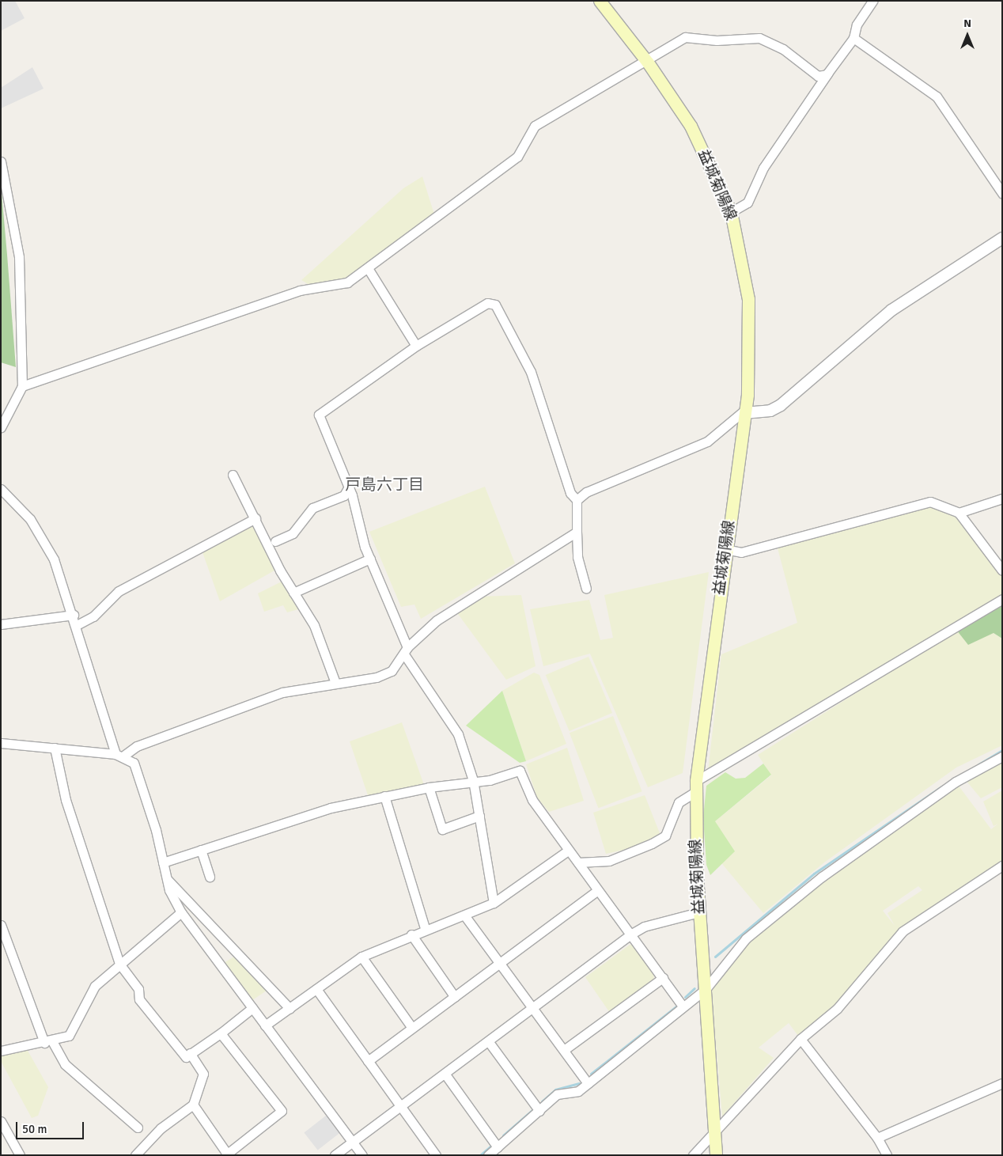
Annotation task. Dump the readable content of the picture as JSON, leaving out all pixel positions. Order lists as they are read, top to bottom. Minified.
{"streets":{"main road":["益城菊陽線"]},"districts":["戸島六丁目"],"scale_bar":"50 m","north":"top"}
